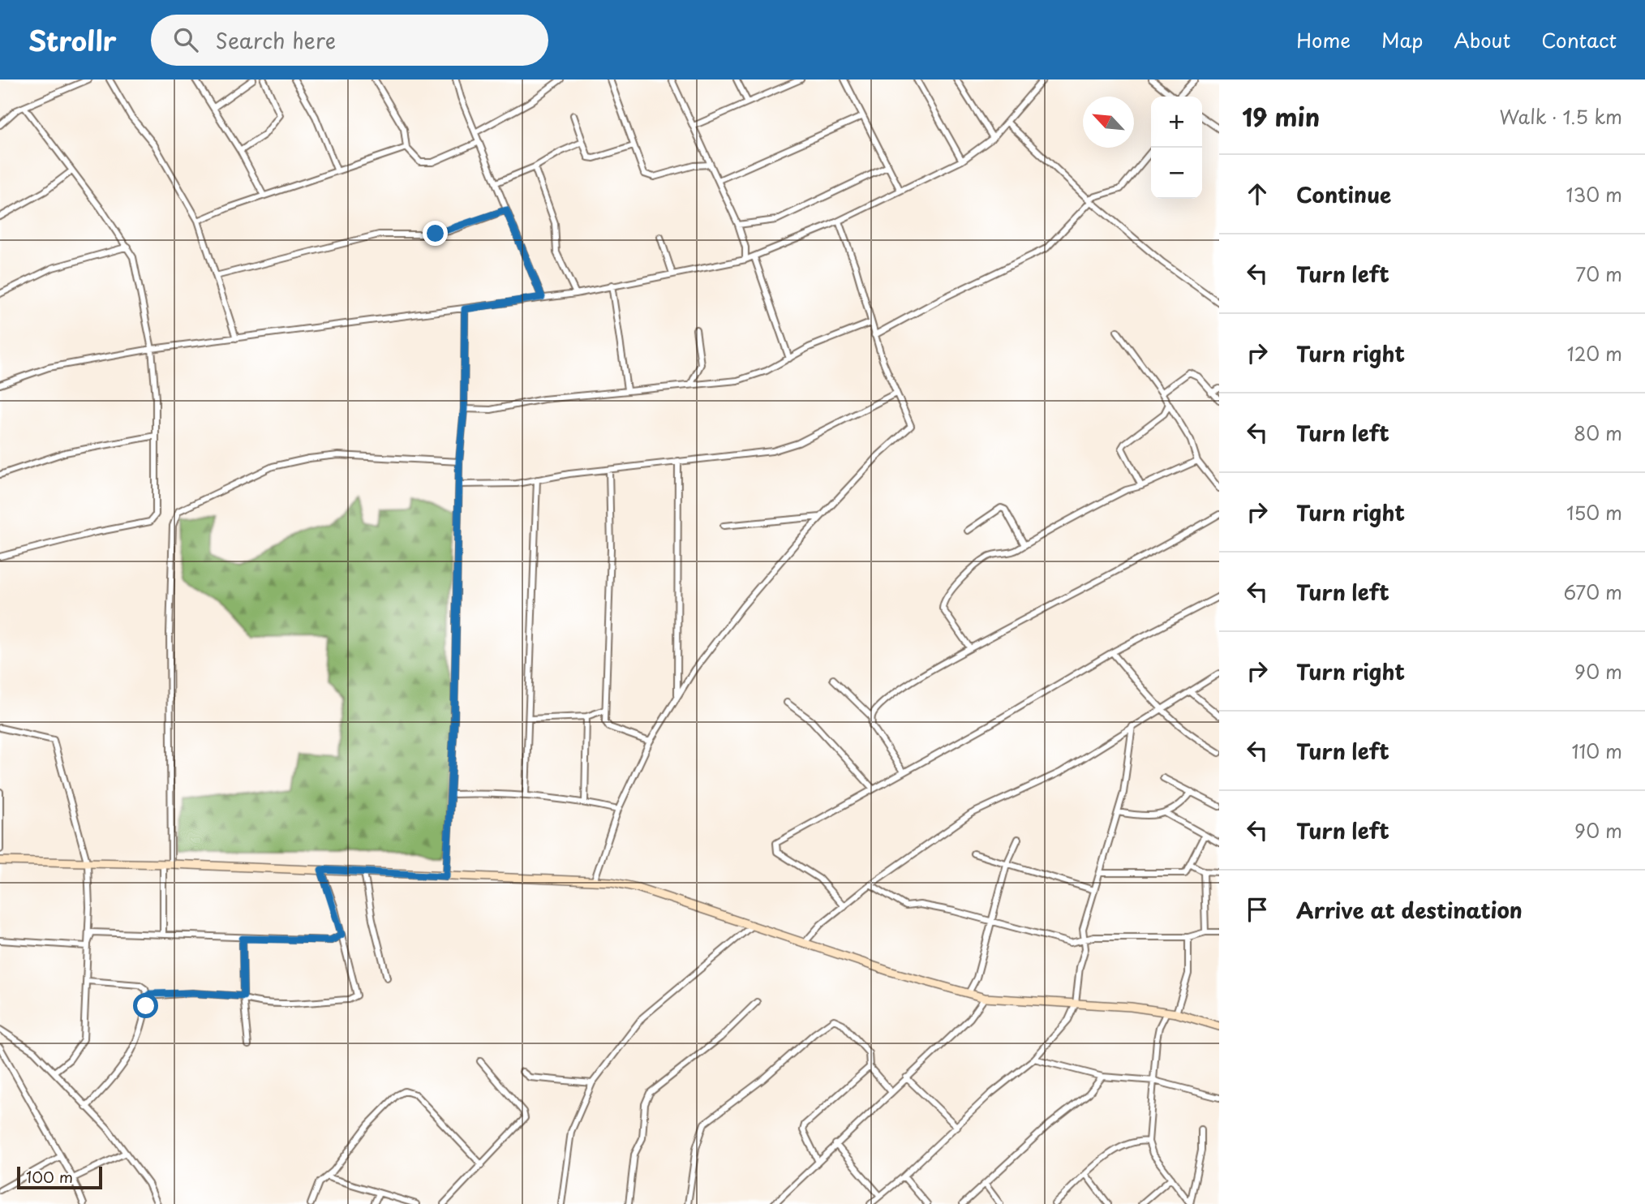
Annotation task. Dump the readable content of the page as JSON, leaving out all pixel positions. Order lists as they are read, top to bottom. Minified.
{"scale_bar":"100 m","north":"top left","page":{"header":"Strollr","search":"Search here","nav":["Home","Map","About","Contact"],"heading":["19 min","Walk · 1.5 km"],"map_buttons":["+","−"],"list":[["Continue","130 m"],["Turn left","70 m"],["Turn right","120 m"],["Turn left","80 m"],["Turn right","150 m"],["Turn left","670 m"],["Turn right","90 m"],["Turn left","110 m"],["Turn left","90 m"],"Arrive at destination"],"scale":"100 m"}}
